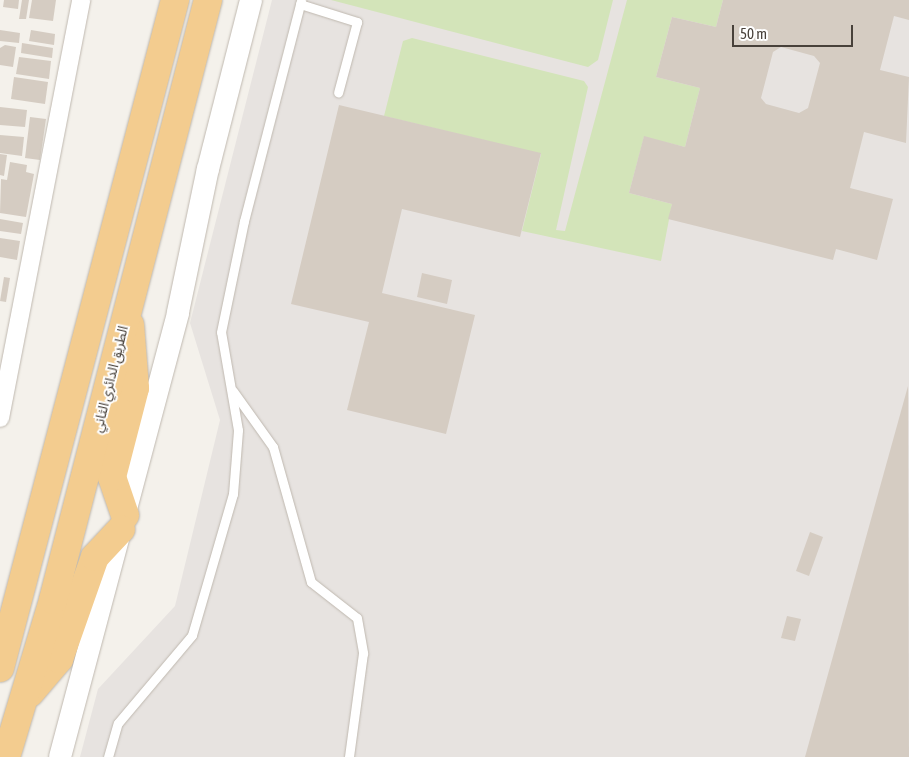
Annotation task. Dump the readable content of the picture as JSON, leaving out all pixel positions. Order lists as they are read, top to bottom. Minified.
{"streets":{"highway":["الطريق الدائري الثاني"]},"scale_bar":"50 m"}
